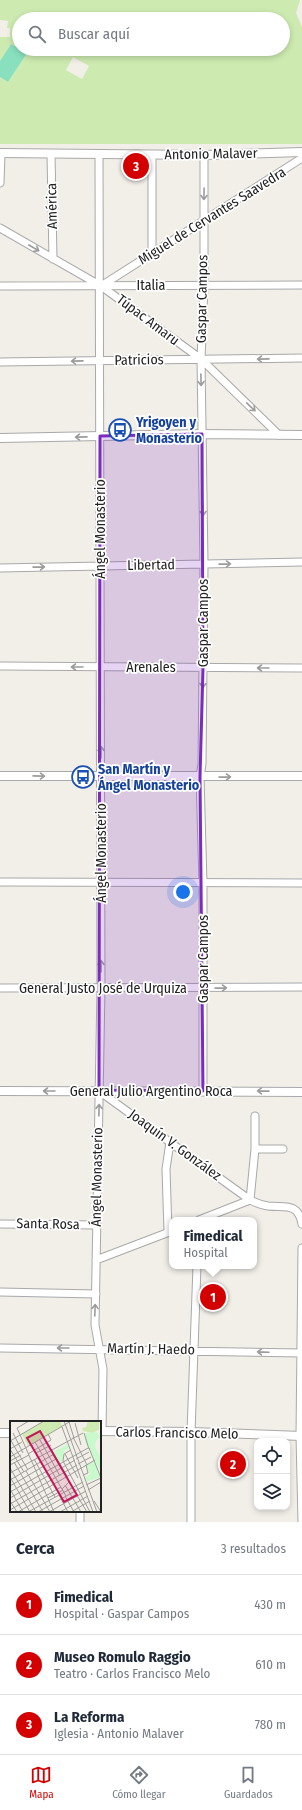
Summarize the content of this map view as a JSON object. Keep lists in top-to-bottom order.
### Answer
{
  "streets": {
    "street": [
      "Antonio Malaver",
      "América",
      "Miguel de Cervantes Saavedra",
      "Italia",
      "Gaspar Campos",
      "Túpac Amaru",
      "Patricios",
      "Ángel Monasterio",
      "Libertad",
      "Arenales",
      "General Justo José de Urquiza",
      "General Julio Argentino Roca",
      "Joaquín V. González",
      "Santa Rosa",
      "Martín J. Haedo",
      "Carlos Francisco Melo"
    ]
  },
  "crossings": [
    ["Antonio Malaver", "América"],
    ["Antonio Malaver", "Gaspar Campos"],
    ["Antonio Malaver", "Ángel Monasterio"],
    ["América", "Túpac Amaru"],
    ["Miguel de Cervantes Saavedra", "Italia"],
    ["Miguel de Cervantes Saavedra", "Gaspar Campos"],
    ["Miguel de Cervantes Saavedra", "Túpac Amaru"],
    ["Miguel de Cervantes Saavedra", "Ángel Monasterio"],
    ["Italia", "Gaspar Campos"],
    ["Italia", "Túpac Amaru"],
    ["Italia", "Ángel Monasterio"],
    ["Gaspar Campos", "Túpac Amaru"],
    ["Gaspar Campos", "Patricios"],
    ["Gaspar Campos", "Libertad"],
    ["Gaspar Campos", "Arenales"],
    ["Gaspar Campos", "General Justo José de Urquiza"],
    ["Gaspar Campos", "General Julio Argentino Roca"],
    ["Túpac Amaru", "Patricios"],
    ["Túpac Amaru", "Ángel Monasterio"],
    ["Patricios", "Ángel Monasterio"],
    ["Ángel Monasterio", "Libertad"],
    ["Ángel Monasterio", "Arenales"],
    ["Ángel Monasterio", "General Justo José de Urquiza"],
    ["Ángel Monasterio", "General Julio Argentino Roca"],
    ["Ángel Monasterio", "Joaquín V. González"],
    ["Ángel Monasterio", "Santa Rosa"],
    ["Ángel Monasterio", "Martín J. Haedo"],
    ["Ángel Monasterio", "Carlos Francisco Melo"],
    ["General Julio Argentino Roca", "Joaquín V. González"]
  ],
  "one_way": [
    "Gaspar Campos",
    "Túpac Amaru",
    "Patricios",
    "Libertad",
    "Arenales",
    "General Julio Argentino Roca"
  ],
  "places": {
    "bus stop": ["Yrigoyen y Monasterio", "San Martín y Ángel Monasterio"]
  },
  "page": {
    "search": "Buscar aquí",
    "pins": ["3", "1", "2"],
    "popup": ["Fimedical", "Hospital"],
    "heading": ["Cerca", "3 resultados"],
    "list": [
      {
        "mark": "1",
        "name": "Fimedical",
        "note": "Hospital · Gaspar Campos",
        "value": "430 m"
      },
      {
        "mark": "2",
        "name": "Museo Romulo Raggio",
        "note": "Teatro · Carlos Francisco Melo",
        "value": "610 m"
      },
      {
        "mark": "3",
        "name": "La Reforma",
        "note": "Iglesia · Antonio Malaver",
        "value": "780 m"
      }
    ],
    "nav": ["Mapa", "Cómo llegar", "Guardados"]
  }
}
